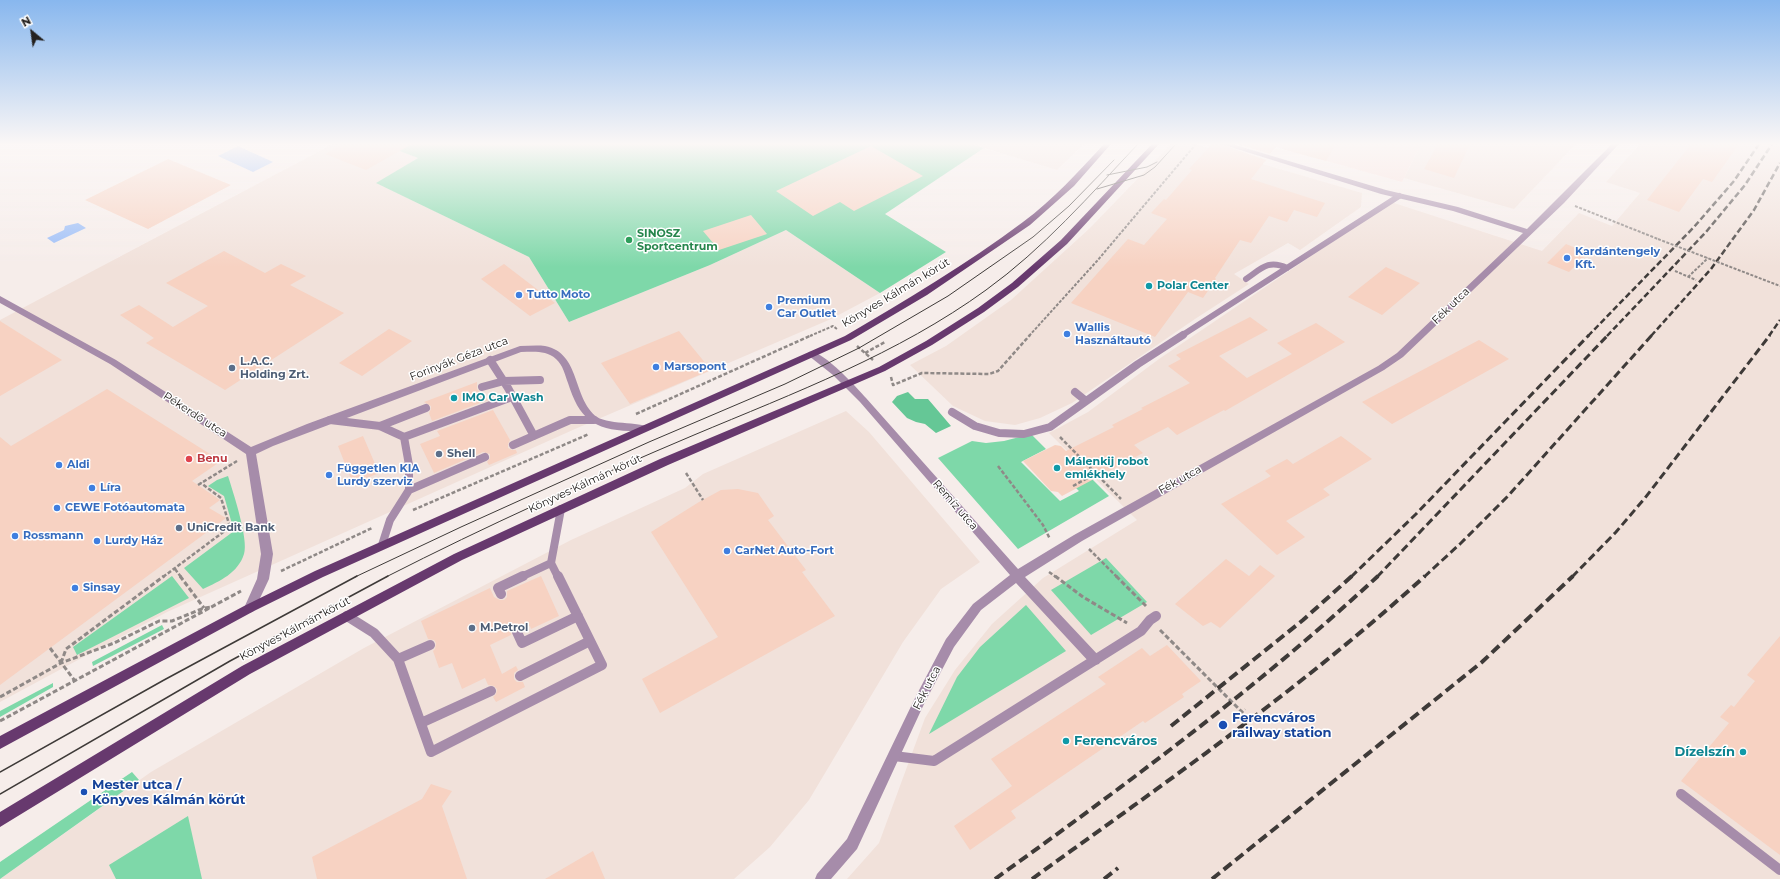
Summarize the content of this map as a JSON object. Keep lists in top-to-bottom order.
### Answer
{
  "streets": {
    "main road": ["Könyves Kálmán körút"],
    "street": [
      "Fék utca",
      "Forinyák Géza utca",
      "Pékerdő utca",
      "Remíz utca"
    ]
  },
  "crossings": [
    ["Könyves Kálmán körút", "Remíz utca"],
    ["Fék utca", "Remíz utca"],
    ["Forinyák Géza utca", "Pékerdő utca"]
  ],
  "places": [
    "SINOSZ Sportcentrum",
    "Kardántengely Kft.",
    "Polar Center",
    "Tutto Moto",
    "Premium Car Outlet",
    "Wallis Használtautó",
    "Marsopont",
    "L.A.C. Holding Zrt.",
    "IMO Car Wash",
    "Shell",
    "Benu",
    "Aldi",
    "Málenkij robot emlékhely",
    "Független KIA Lurdy szerviz",
    "Líra",
    "CEWE Fotóautomata",
    "UniCredit Bank",
    "Rossmann",
    "Lurdy Ház",
    "CarNet Auto-Fort",
    "Sinsay",
    "M.Petrol",
    "Ferencváros railway station",
    "Ferencváros",
    "Dízelszín",
    "Mester utca / Könyves Kálmán körút"
  ],
  "north": "top left"
}
